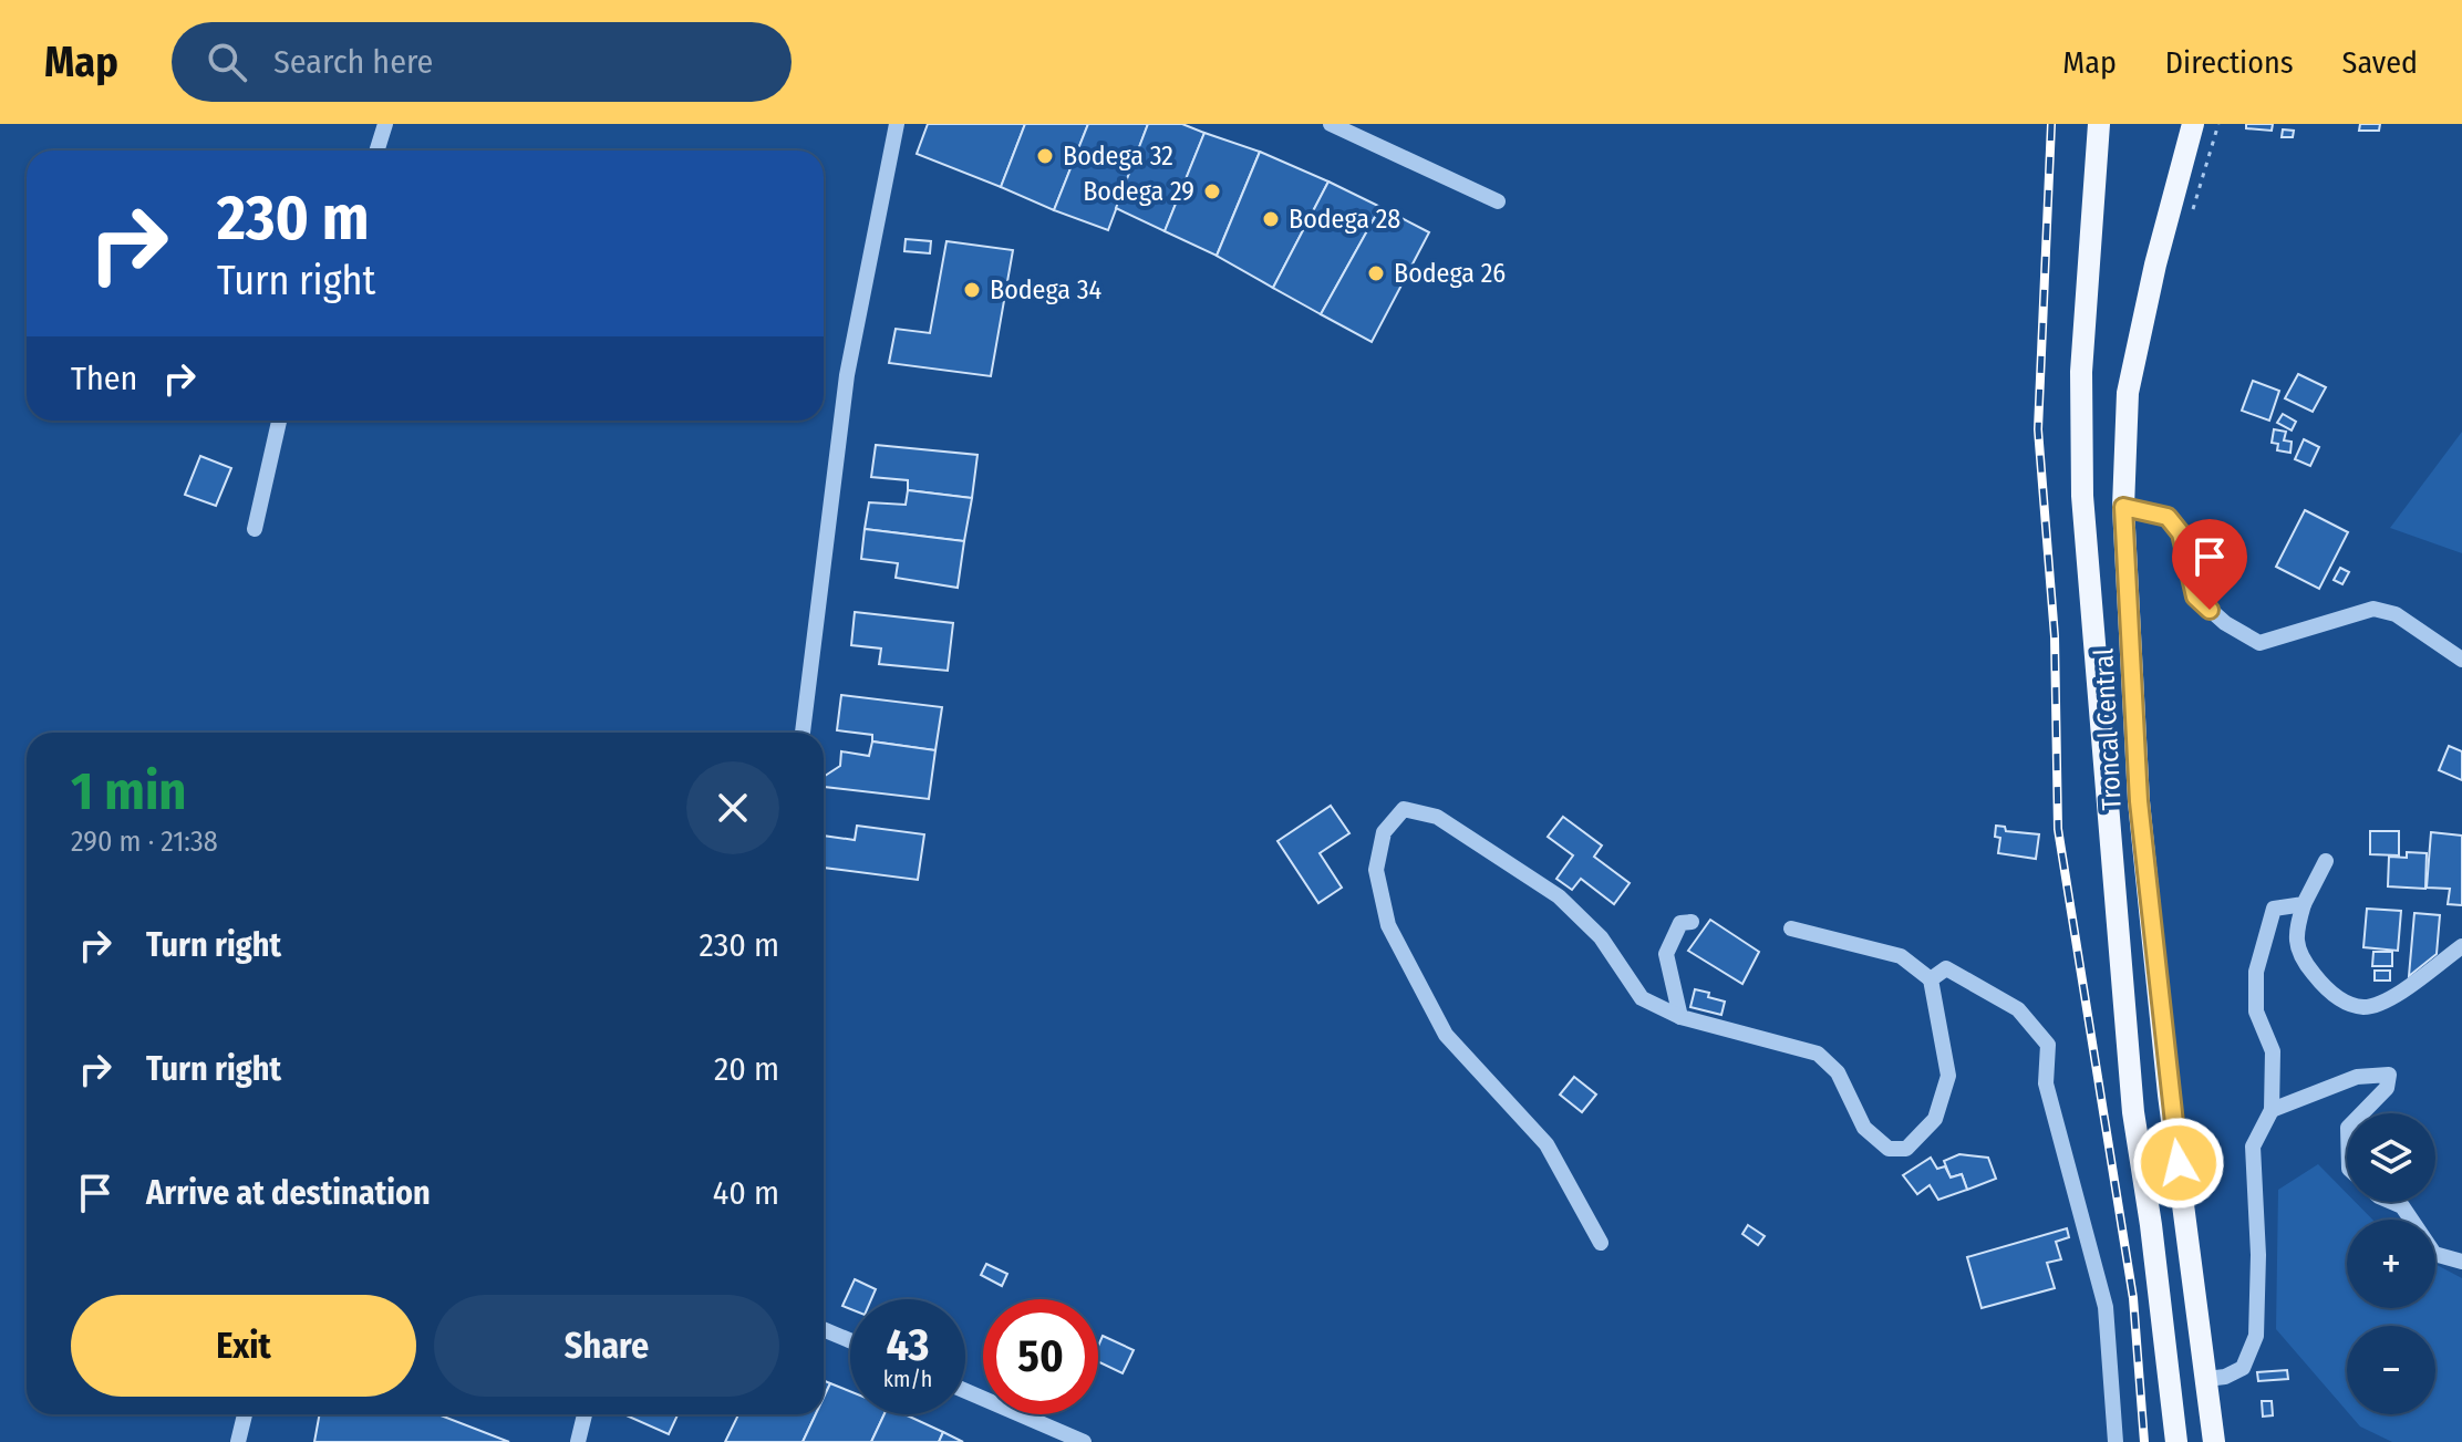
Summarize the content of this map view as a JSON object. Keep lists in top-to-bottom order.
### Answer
{
  "streets": {
    "main road": ["Troncal Central"]
  },
  "places": [
    "Bodega 32",
    "Bodega 29",
    "Bodega 28",
    "Bodega 26",
    "Bodega 34"
  ],
  "page": {
    "header": "Map",
    "search": "Search here",
    "nav": ["Map", "Directions", "Saved"],
    "turn": ["230 m", "Turn right"],
    "then": "Then",
    "heading": ["1 min", "290 m · 21:38"],
    "list": [
      {
        "name": "Turn right",
        "value": "230 m"
      },
      {
        "name": "Turn right",
        "value": "20 m"
      },
      {
        "name": "Arrive at destination",
        "value": "40 m"
      }
    ],
    "map_buttons": ["+", "−"],
    "buttons": ["Exit", "Share"],
    "speed": "43 km/h",
    "limit": "50"
  }
}
